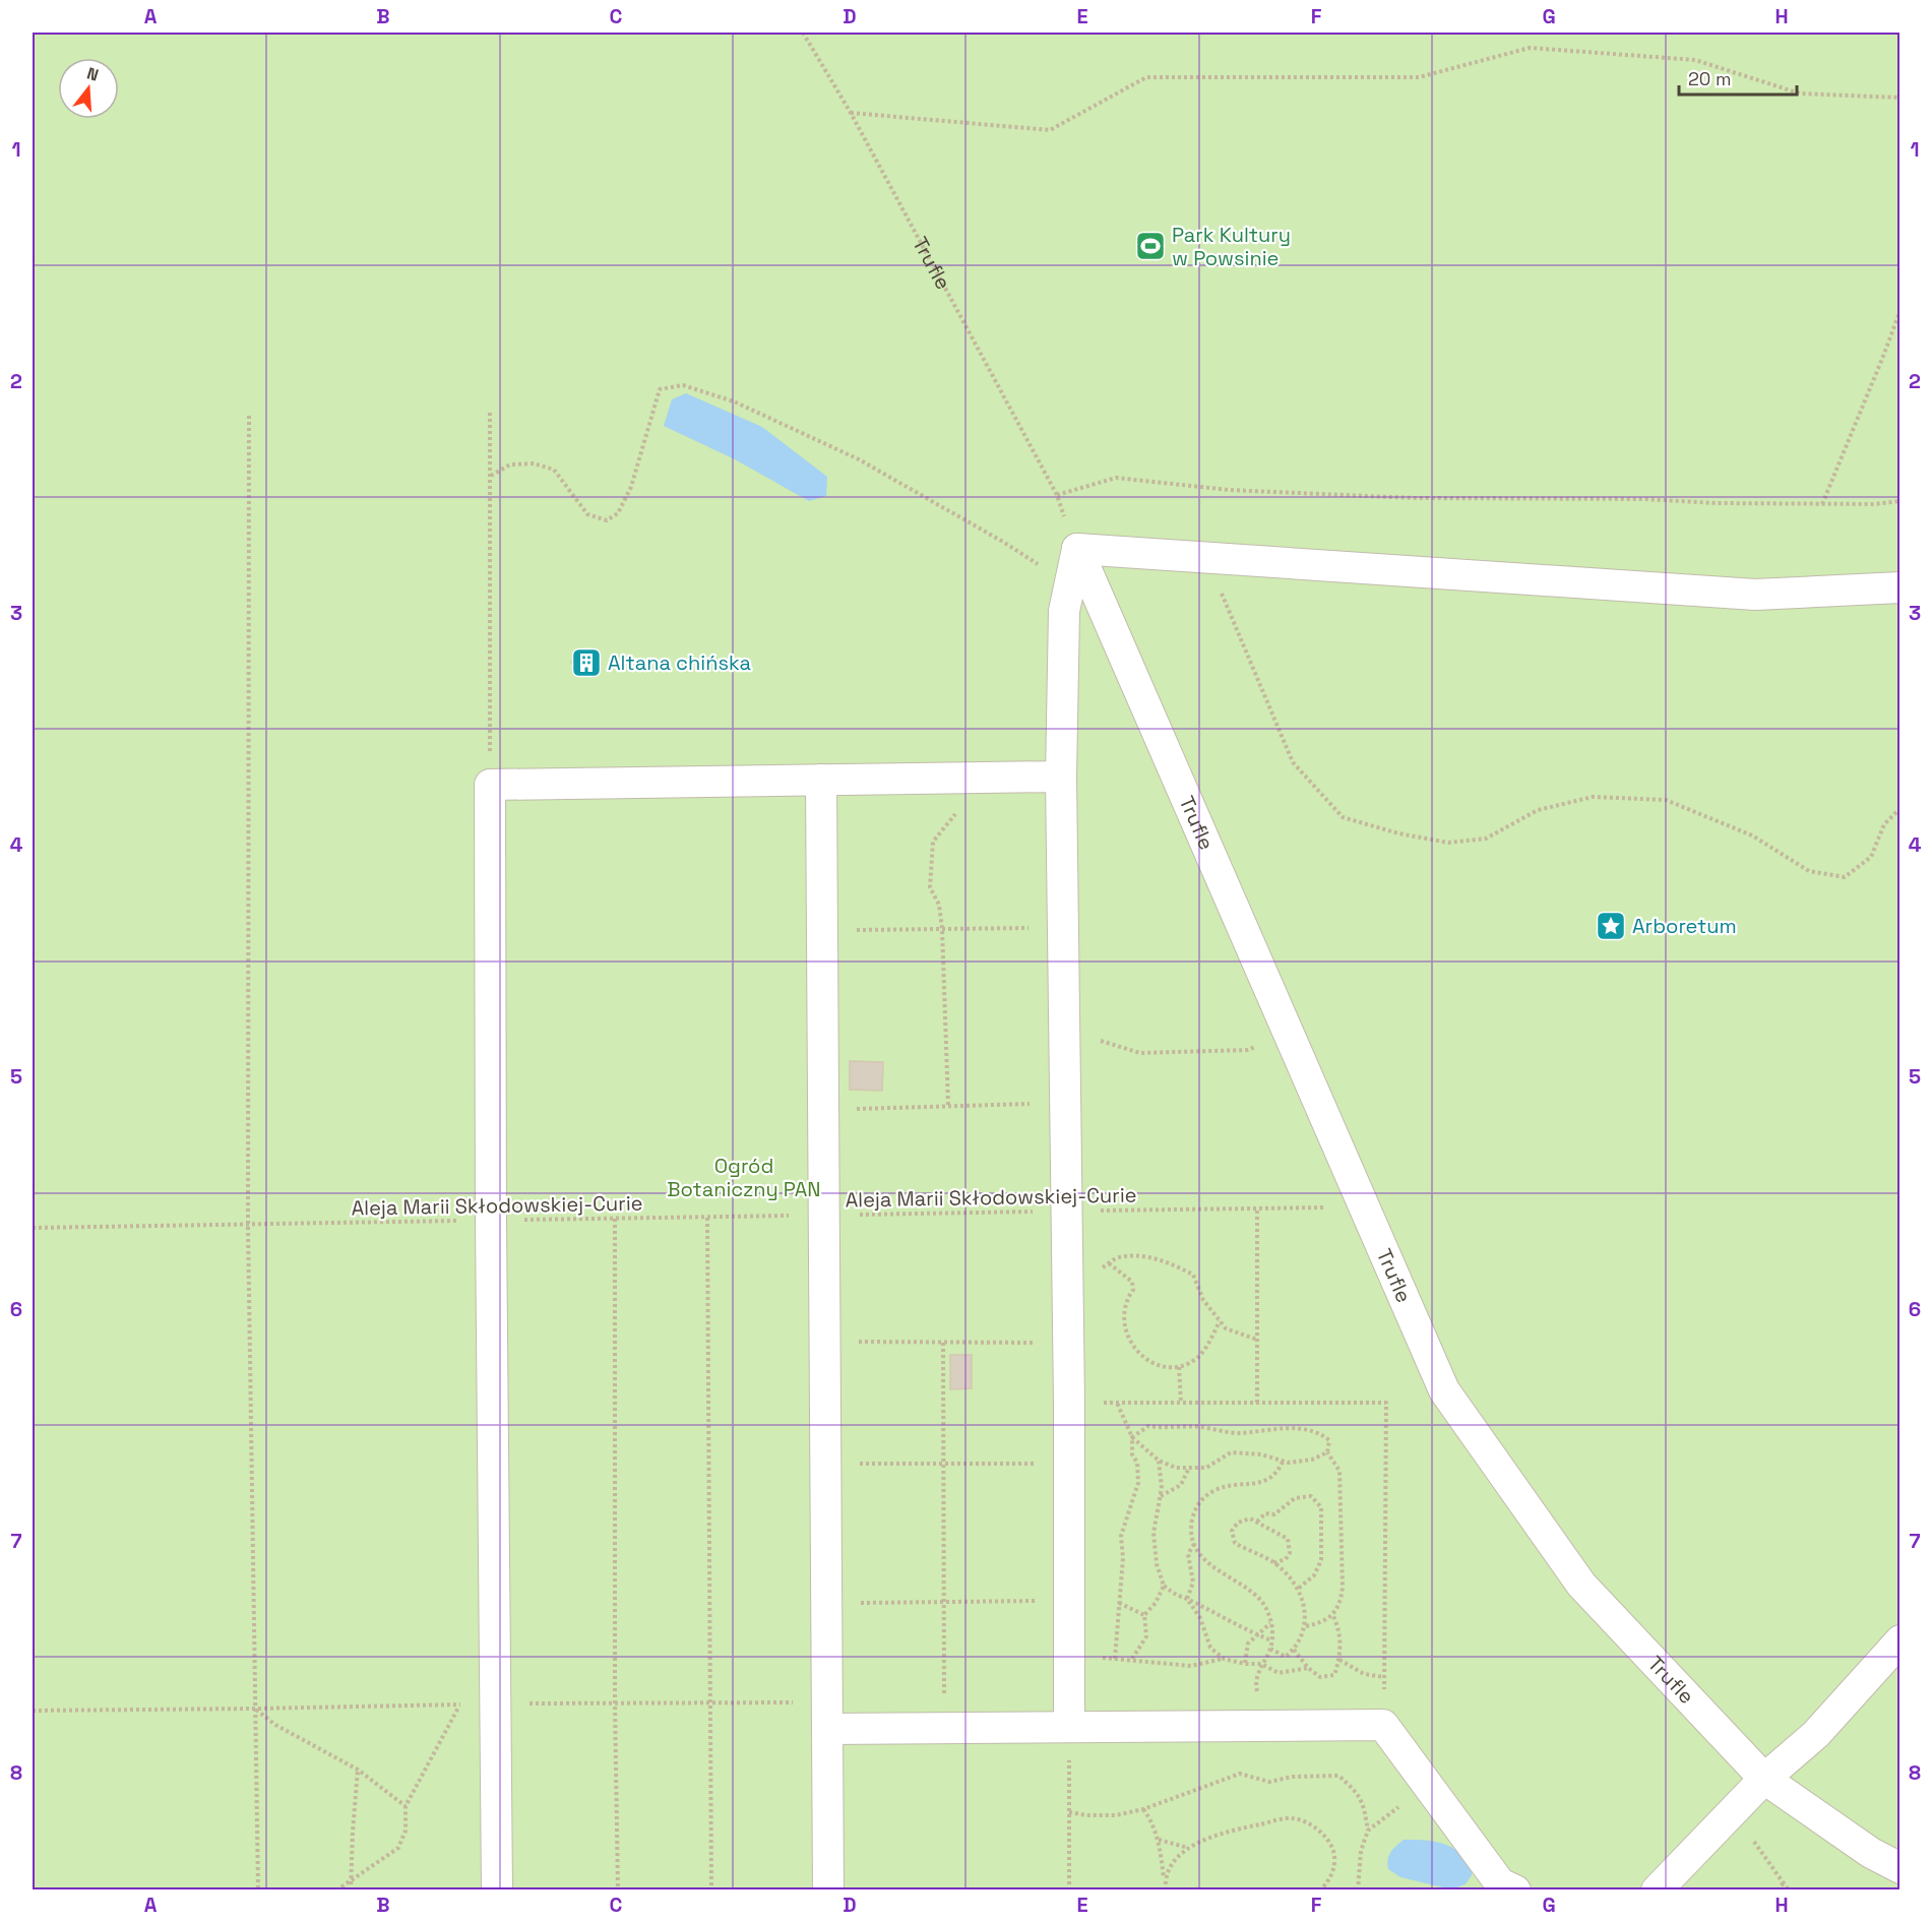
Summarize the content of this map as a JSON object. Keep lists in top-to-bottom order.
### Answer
{
  "streets": {
    "street": ["Trufle"],
    "path": ["Aleja Marii Skłodowskiej-Curie"]
  },
  "crossings": [
    ["Trufle", "Aleja Marii Skłodowskiej-Curie"]
  ],
  "parks": ["Ogród Botaniczny PAN"],
  "places": {
    "sports": ["Park Kultury w Powsinie"],
    "building": ["Altana chińska"],
    "place": ["Arboretum"]
  },
  "scale_bar": "20 m",
  "north": "top",
  "grid": {
    "columns": [
      "A",
      "B",
      "C",
      "D",
      "E",
      "F",
      "G",
      "H"
    ],
    "rows": [
      "1",
      "2",
      "3",
      "4",
      "5",
      "6",
      "7",
      "8"
    ]
  }
}
